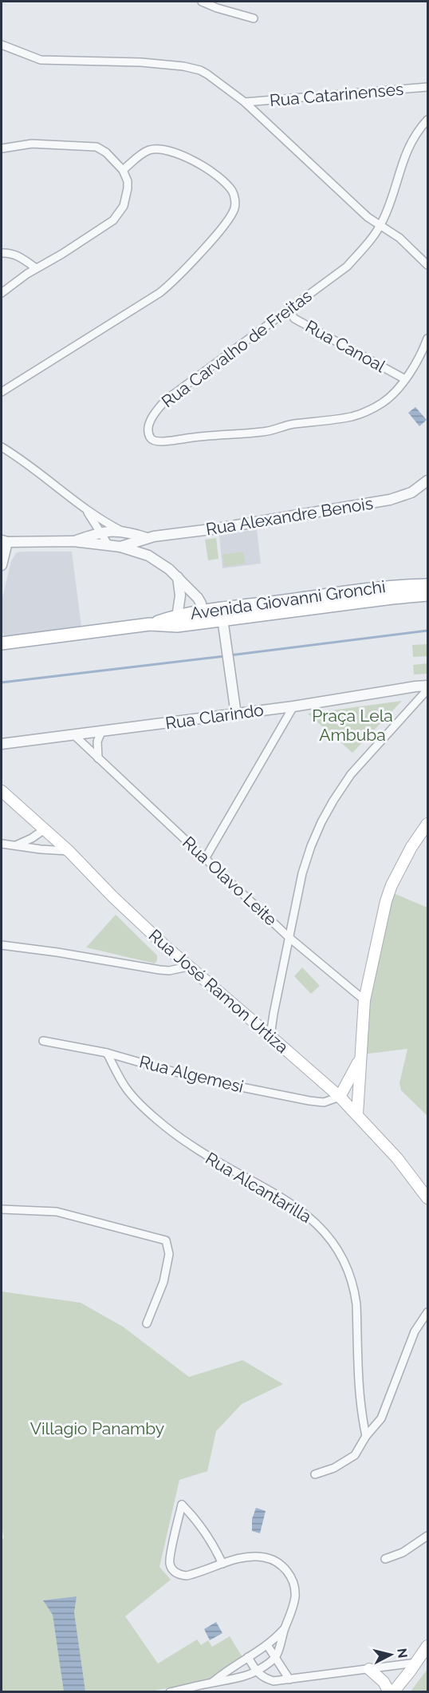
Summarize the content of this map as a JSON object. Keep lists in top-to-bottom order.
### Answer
{
  "streets": {
    "main road": ["Avenida Giovanni Gronchi", "Rua José Ramon Urtiza"],
    "street": [
      "Rua Catarinenses",
      "Rua Canoal",
      "Rua Carvalho de Freitas",
      "Rua Alexandre Benois",
      "Rua Clarindo",
      "Rua Olavo Leite",
      "Rua Algemesi",
      "Rua Alcantarilla"
    ]
  },
  "crossings": [
    ["Rua Canoal", "Rua Carvalho de Freitas"],
    ["Rua Clarindo", "Rua Olavo Leite"],
    ["Rua José Ramon Urtiza", "Rua Algemesi"],
    ["Rua Algemesi", "Rua Alcantarilla"]
  ],
  "parks": ["Praça Lela Ambuba", "Villagio Panamby"],
  "north": "right"
}
